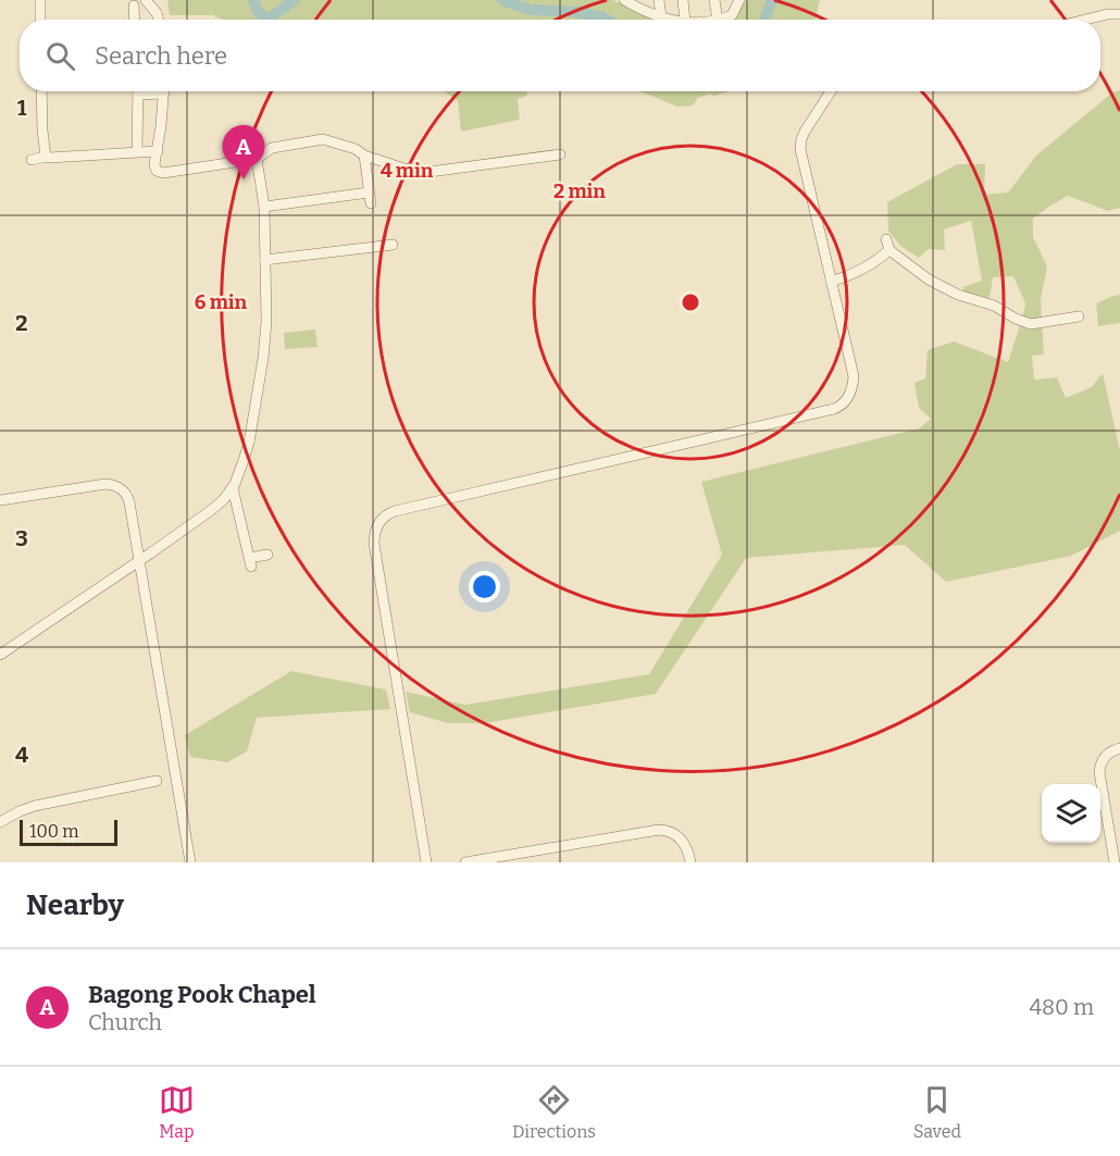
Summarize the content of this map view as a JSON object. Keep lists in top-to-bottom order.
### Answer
{
  "scale_bar": "100 m",
  "page": {
    "search": "Search here",
    "pins": "A",
    "scale": "100 m",
    "heading": "Nearby",
    "list": [
      {
        "mark": "A",
        "name": "Bagong Pook Chapel",
        "note": "Church",
        "value": "480 m"
      }
    ],
    "nav": ["Map", "Directions", "Saved"]
  },
  "grid": {
    "rows": [
      "1",
      "2",
      "3",
      "4"
    ]
  },
  "rings": ["4 min", "2 min", "6 min"]
}
